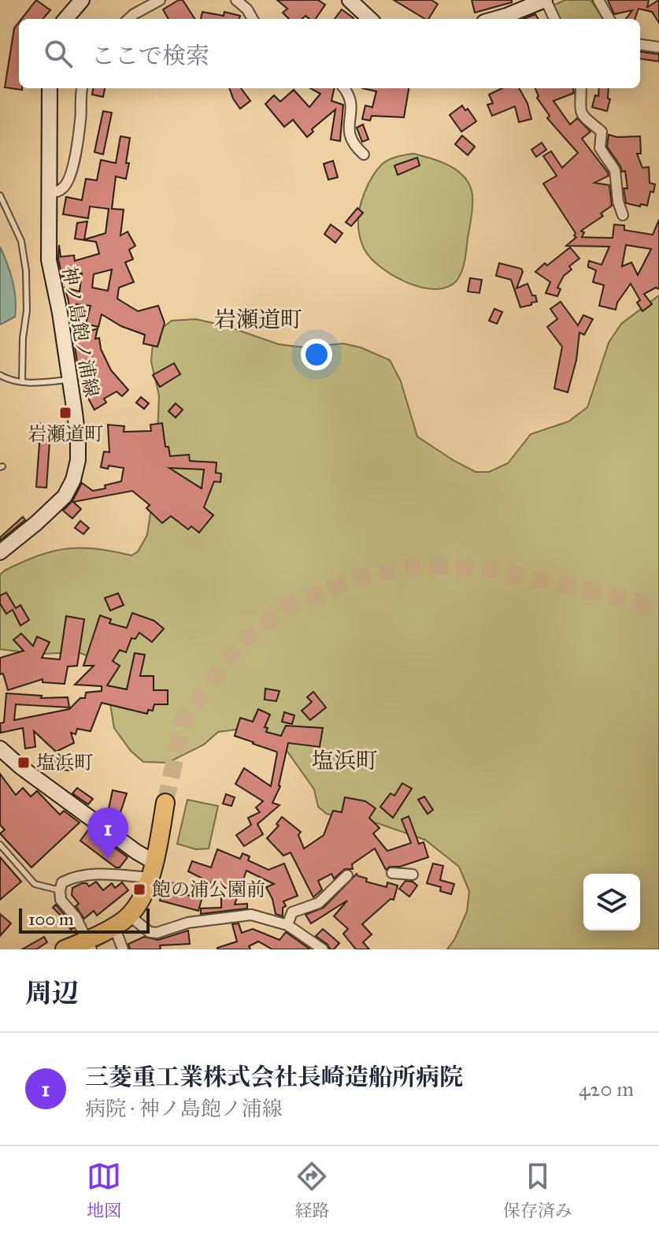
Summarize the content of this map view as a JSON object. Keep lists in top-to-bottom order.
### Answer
{
  "streets": {
    "main road": ["神ノ島飽ノ浦線"]
  },
  "districts": ["岩瀬道町", "塩浜町"],
  "places": {
    "transit": ["岩瀬道町", "塩浜町", "飽の浦公園前"]
  },
  "scale_bar": "100 m",
  "page": {
    "search": "ここで検索",
    "pins": "1",
    "scale": "100 m",
    "heading": "周辺",
    "list": [
      {
        "mark": "1",
        "name": "三菱重工業株式会社長崎造船所病院",
        "note": "病院 · 神ノ島飽ノ浦線",
        "value": "420 m"
      }
    ],
    "nav": ["地図", "経路", "保存済み"]
  }
}
